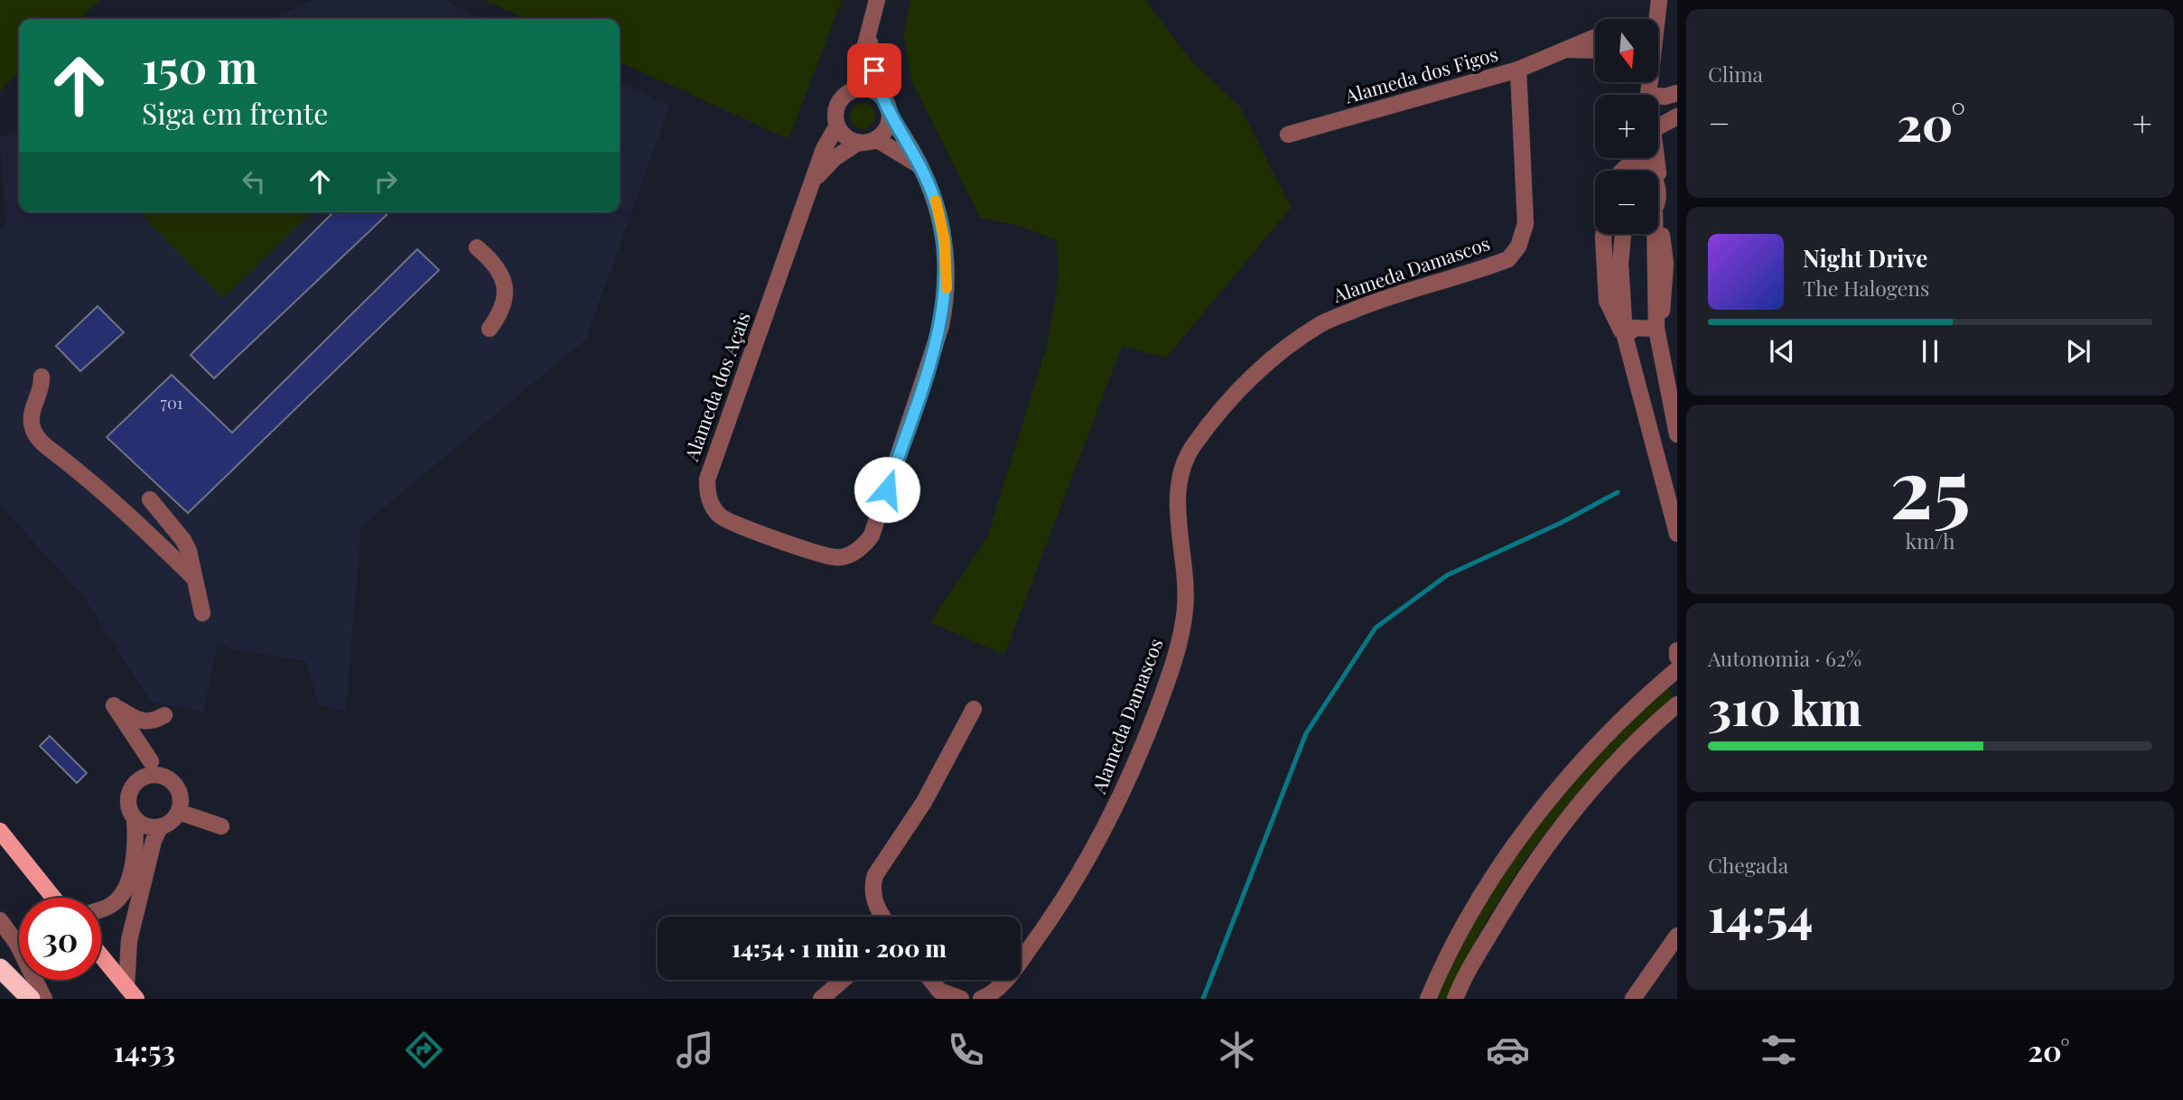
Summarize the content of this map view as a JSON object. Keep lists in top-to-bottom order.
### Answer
{
  "streets": {
    "street": ["Alameda dos Figos", "Alameda Damascos", "Alameda dos Açais"]
  },
  "crossings": [
    ["Alameda dos Figos", "Alameda Damascos"]
  ],
  "house_numbers": ["701"],
  "north": "bottom",
  "page": {
    "tile": [
      "Clima",
      ["25", "km/h"],
      ["Autonomia · 62%", "310 km"],
      ["Chegada", "14:54"]
    ],
    "map_buttons": ["+", "−"],
    "turn": ["150 m", "Siga em frente"],
    "heat": ["−", "20°", "+"],
    "song": ["Night Drive", "The Halogens"],
    "limit": "30",
    "trip": "14:54 · 1 min · 200 m",
    "tabs": ["14:53", "20°"]
  }
}
